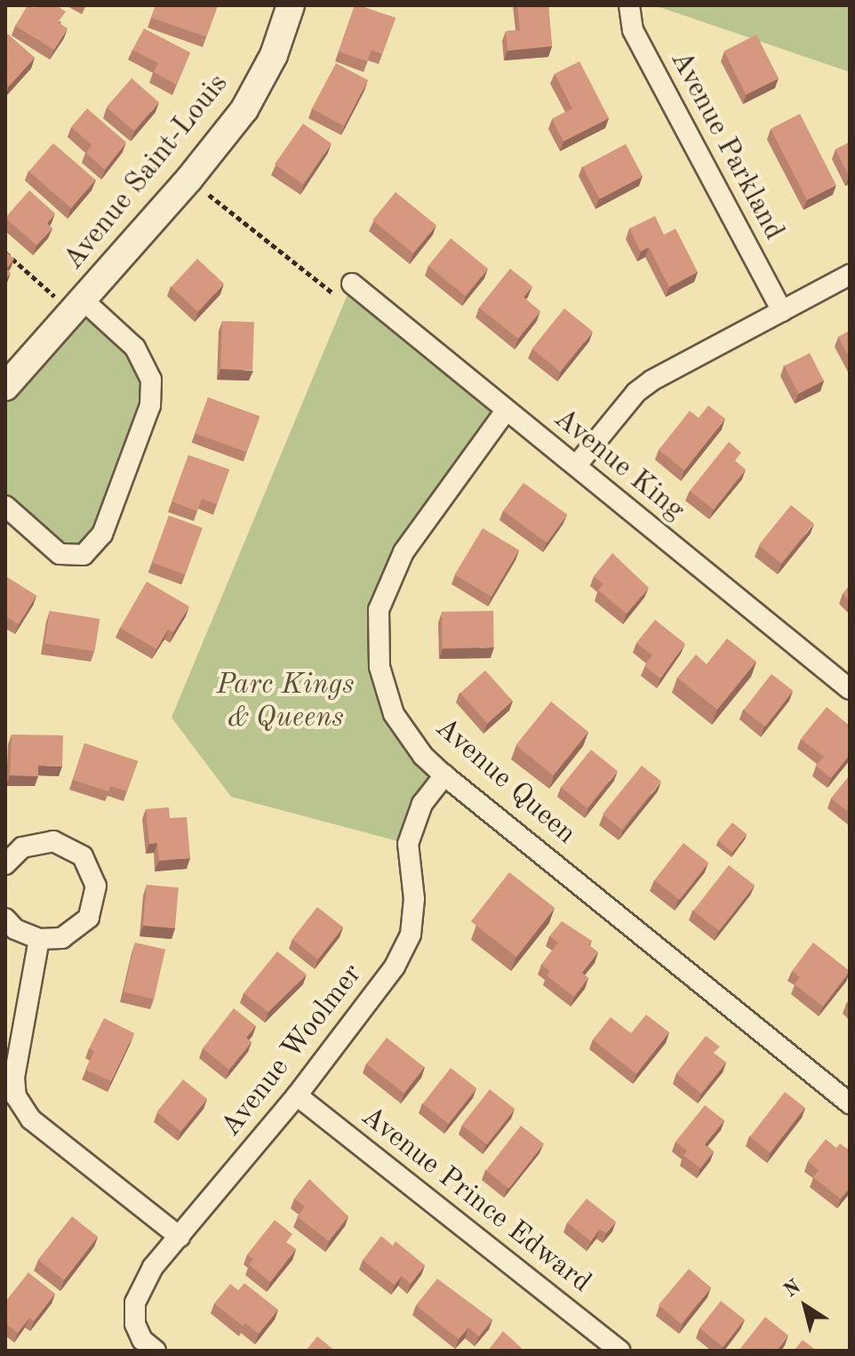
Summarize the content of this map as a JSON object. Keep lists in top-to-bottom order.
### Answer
{
  "streets": {
    "street": [
      "Avenue Parkland",
      "Avenue Saint-Louis",
      "Avenue King",
      "Avenue Queen",
      "Avenue Woolmer",
      "Avenue Prince Edward"
    ]
  },
  "crossings": [
    ["Avenue King", "Avenue Queen"],
    ["Avenue Queen", "Avenue Woolmer"],
    ["Avenue Woolmer", "Avenue Prince Edward"]
  ],
  "parks": ["Parc Kings & Queens"],
  "north": "top left"
}
